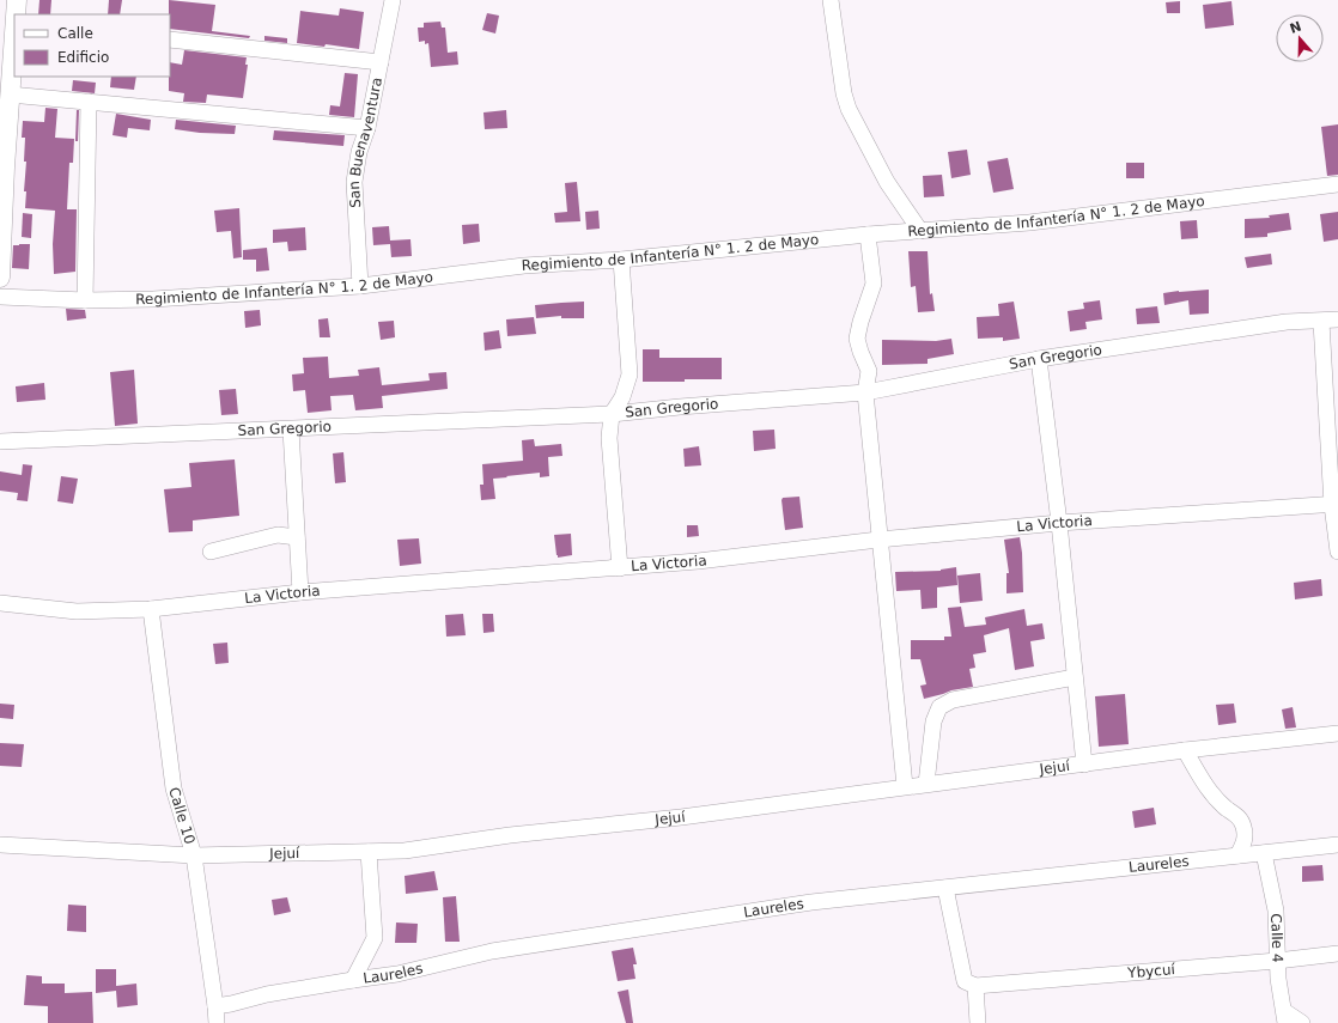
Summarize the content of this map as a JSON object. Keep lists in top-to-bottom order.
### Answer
{
  "streets": {
    "street": [
      "San Buenaventura",
      "Regimiento de Infantería N° 1. 2 de Mayo",
      "San Gregorio",
      "La Victoria",
      "Jejuí",
      "Calle 10",
      "Laureles",
      "Calle 4",
      "Ybycuí"
    ]
  },
  "crossings": [
    ["San Buenaventura", "Regimiento de Infantería N° 1. 2 de Mayo"],
    ["La Victoria", "Calle 10"],
    ["Jejuí", "Calle 10"],
    ["Calle 10", "Laureles"],
    ["Laureles", "Calle 4"],
    ["Calle 4", "Ybycuí"]
  ],
  "legend": ["Calle", "Edificio"],
  "north": "top"
}
